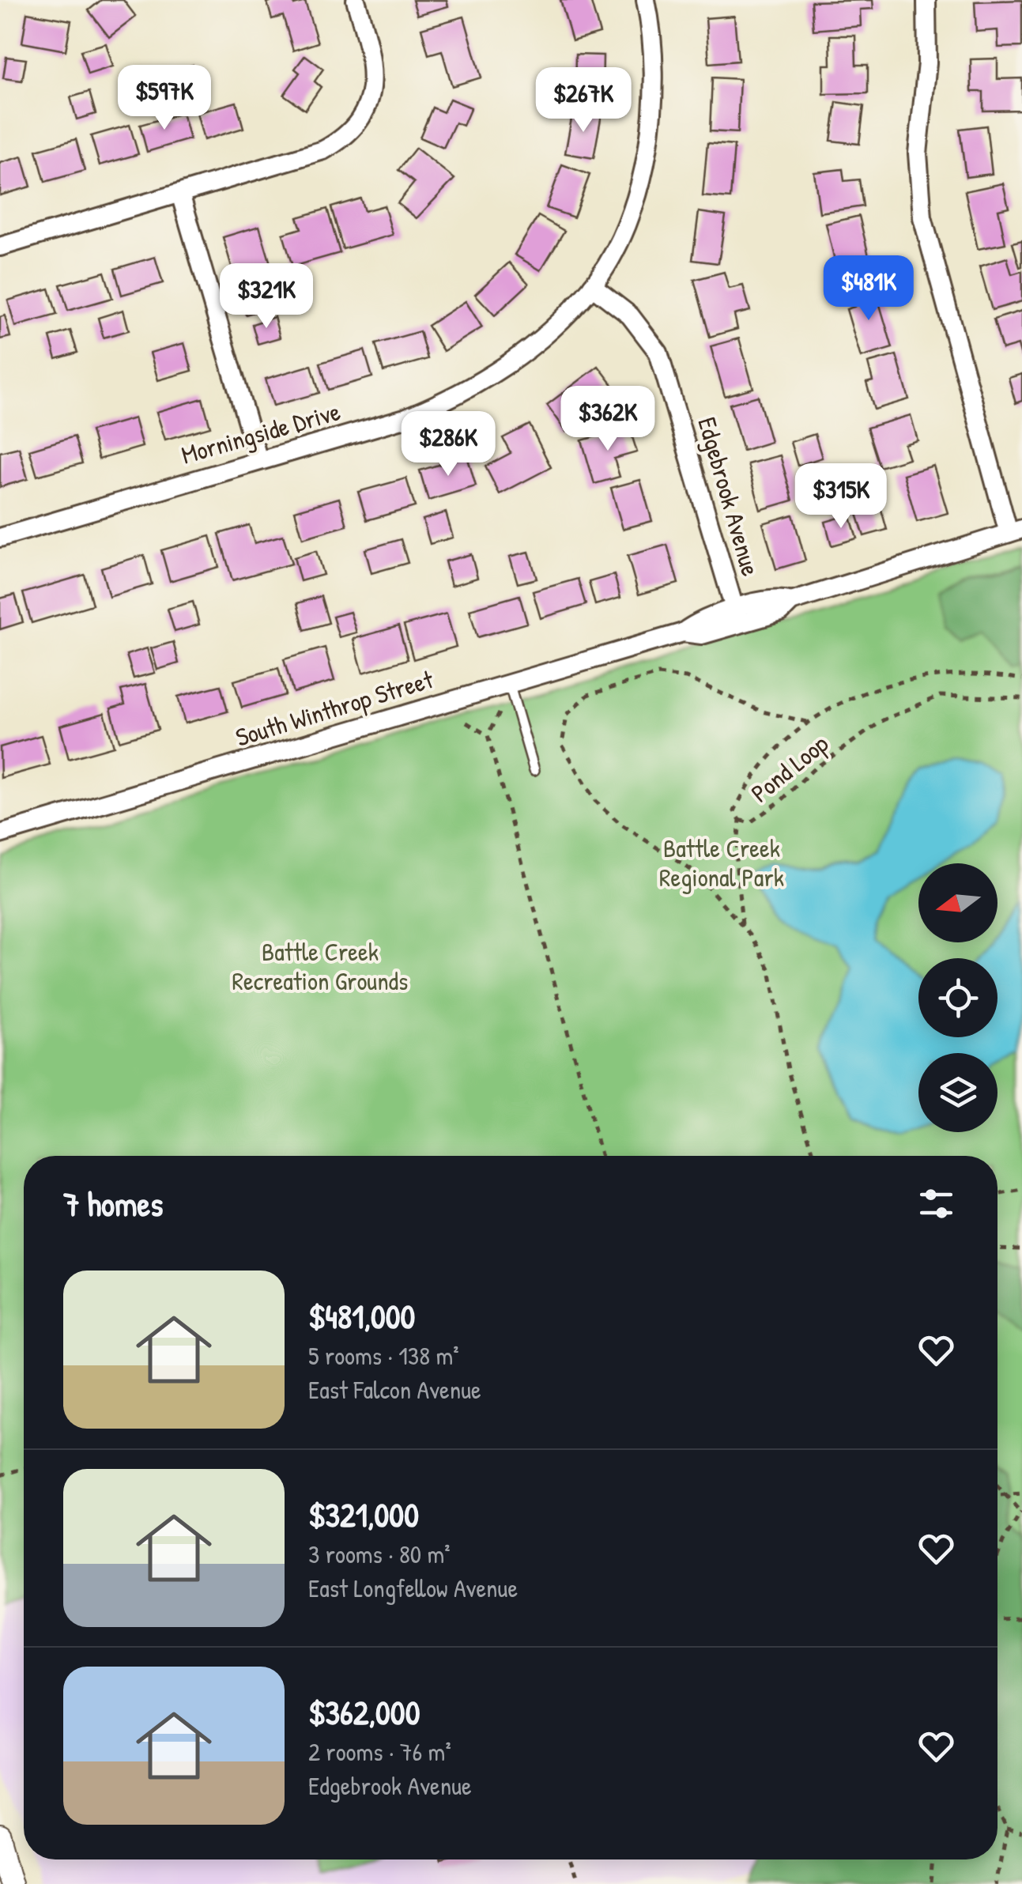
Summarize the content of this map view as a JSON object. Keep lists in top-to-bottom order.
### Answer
{
  "streets": {
    "street": ["Morningside Drive", "Edgebrook Avenue", "South Winthrop Street"],
    "path": ["Pond Loop"]
  },
  "crossings": [
    ["Morningside Drive", "Edgebrook Avenue"],
    ["Edgebrook Avenue", "South Winthrop Street"]
  ],
  "parks": ["Battle Creek Regional Park", "Battle Creek Recreation Grounds"],
  "north": "left",
  "page": {
    "price": [
      "$597K",
      "$267K",
      "$481K",
      "$321K",
      "$362K",
      "$286K",
      "$315K"
    ],
    "heading": "7 homes",
    "list": [
      {
        "name": "$481,000",
        "note": "5 rooms · 138 m² · East Falcon Avenue"
      },
      {
        "name": "$321,000",
        "note": "3 rooms · 80 m² · East Longfellow Avenue"
      },
      {
        "name": "$362,000",
        "note": "2 rooms · 76 m² · Edgebrook Avenue"
      }
    ]
  }
}
